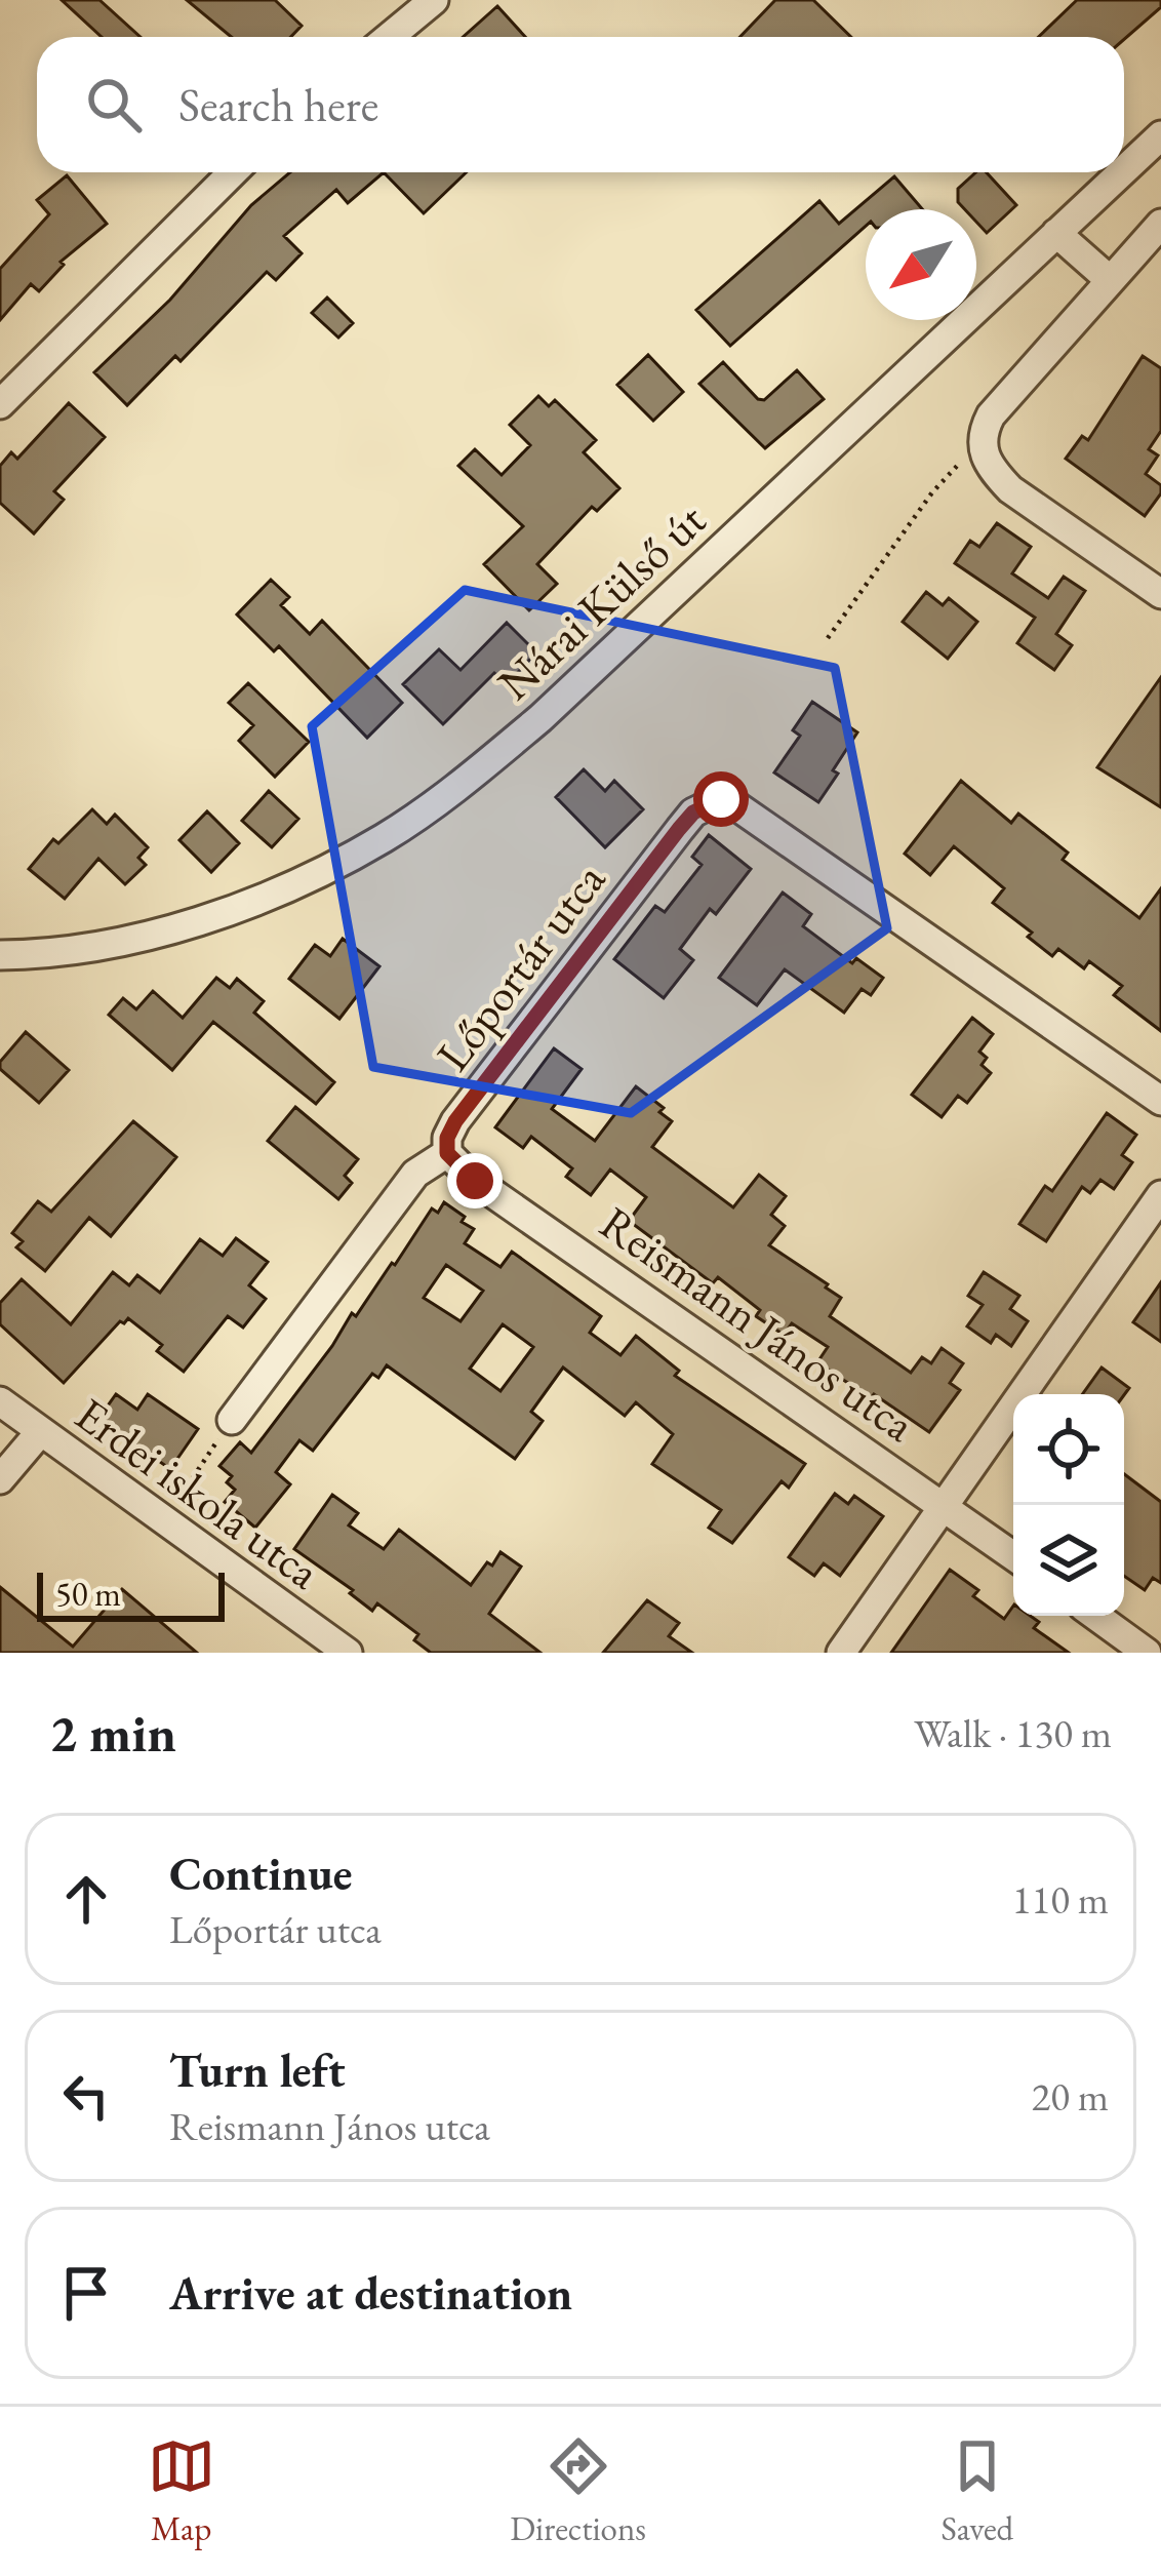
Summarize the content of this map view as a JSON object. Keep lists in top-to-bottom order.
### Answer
{
  "streets": {
    "street": [
      "Nárai Külső út",
      "Lőportár utca",
      "Reismann János utca",
      "Erdei iskola utca"
    ]
  },
  "crossings": [
    ["Lőportár utca", "Reismann János utca"]
  ],
  "scale_bar": "50 m",
  "north": "bottom left",
  "page": {
    "search": "Search here",
    "scale": "50 m",
    "heading": ["2 min", "Walk · 130 m"],
    "list": [
      ["Continue", "Lőportár utca", "110 m"],
      ["Turn left", "Reismann János utca", "20 m"],
      "Arrive at destination"
    ],
    "nav": ["Map", "Directions", "Saved"]
  }
}
